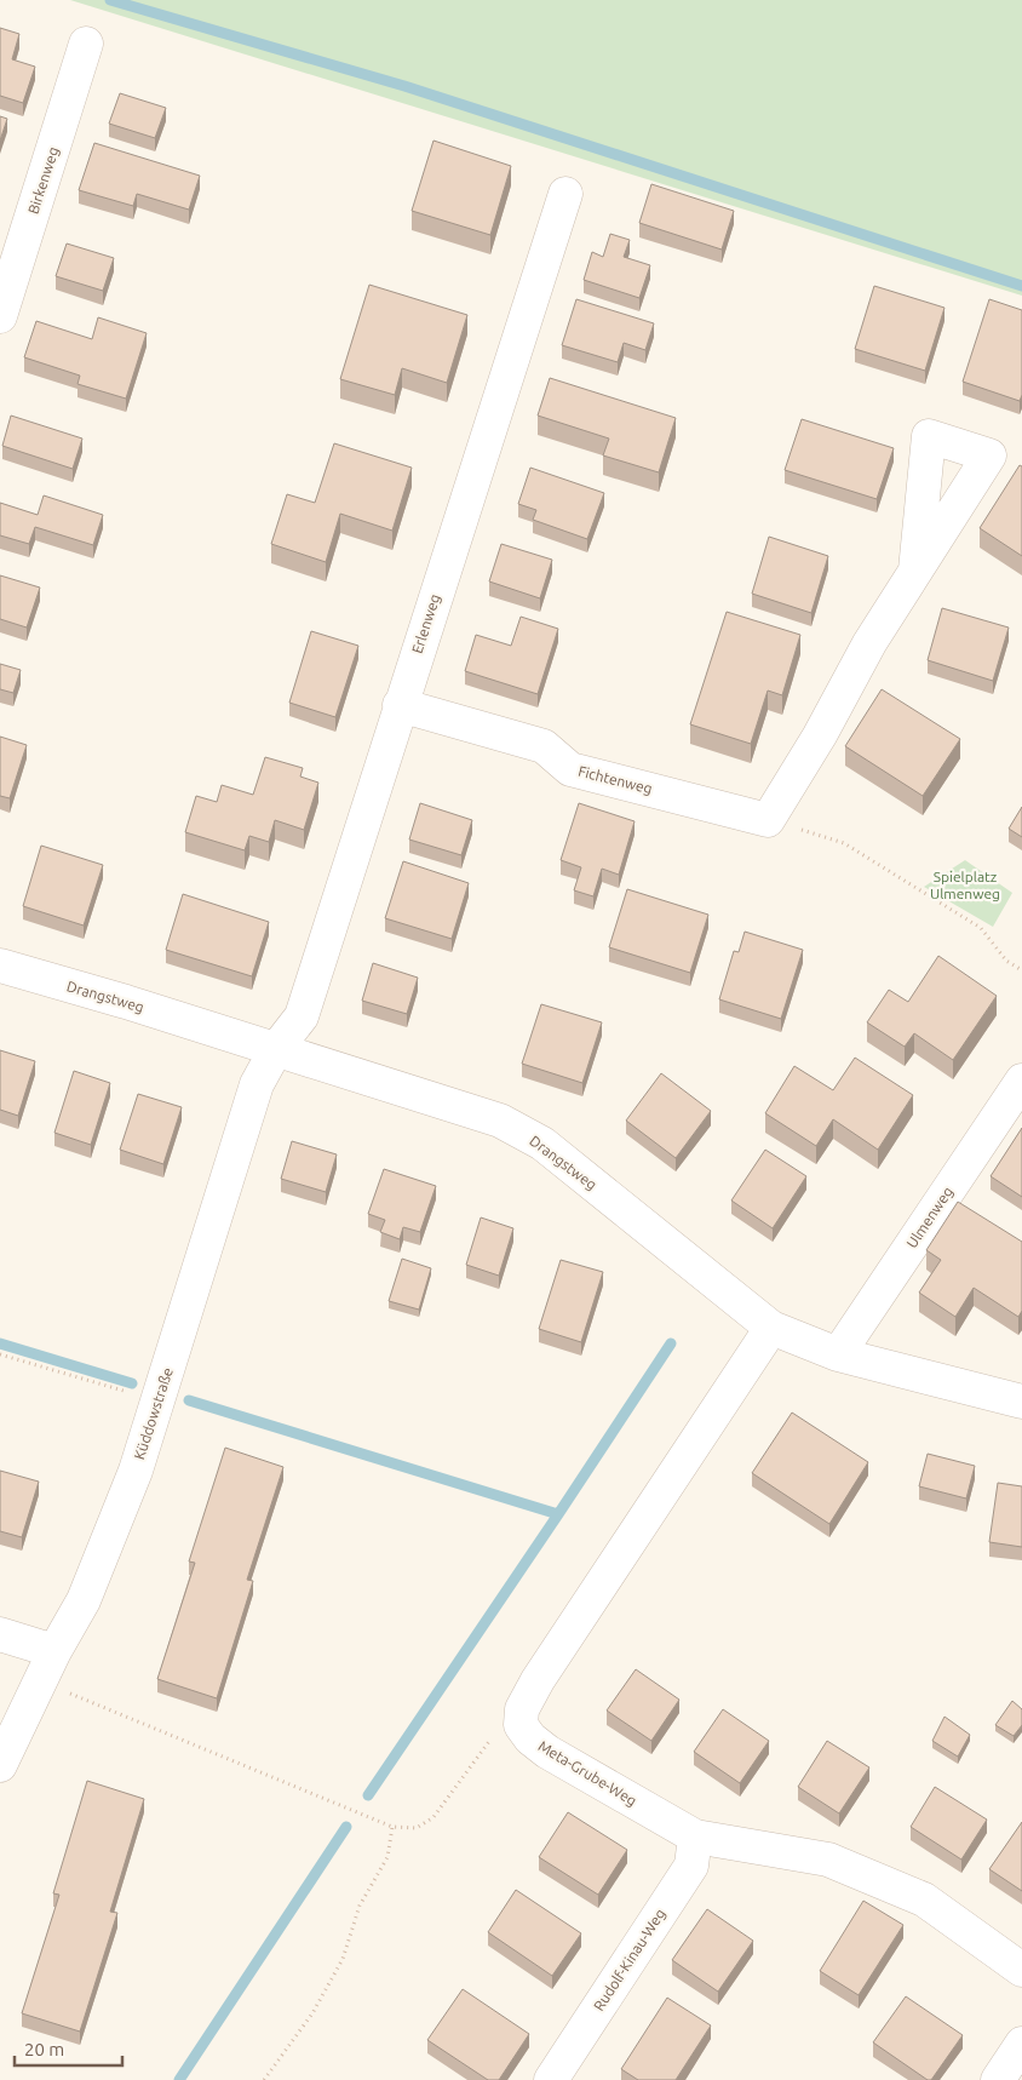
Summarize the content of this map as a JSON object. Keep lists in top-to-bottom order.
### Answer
{
  "streets": {
    "street": [
      "Birkenweg",
      "Erlenweg",
      "Fichtenweg",
      "Drangstweg",
      "Ulmenweg",
      "Küddowstraße",
      "Meta-Grube-Weg",
      "Rudolf-Kinau-Weg"
    ]
  },
  "crossings": [
    ["Erlenweg", "Fichtenweg"],
    ["Erlenweg", "Drangstweg"],
    ["Erlenweg", "Küddowstraße"],
    ["Drangstweg", "Ulmenweg"],
    ["Drangstweg", "Küddowstraße"],
    ["Meta-Grube-Weg", "Rudolf-Kinau-Weg"]
  ],
  "parks": ["Spielplatz Ulmenweg"],
  "scale_bar": "20 m"
}
